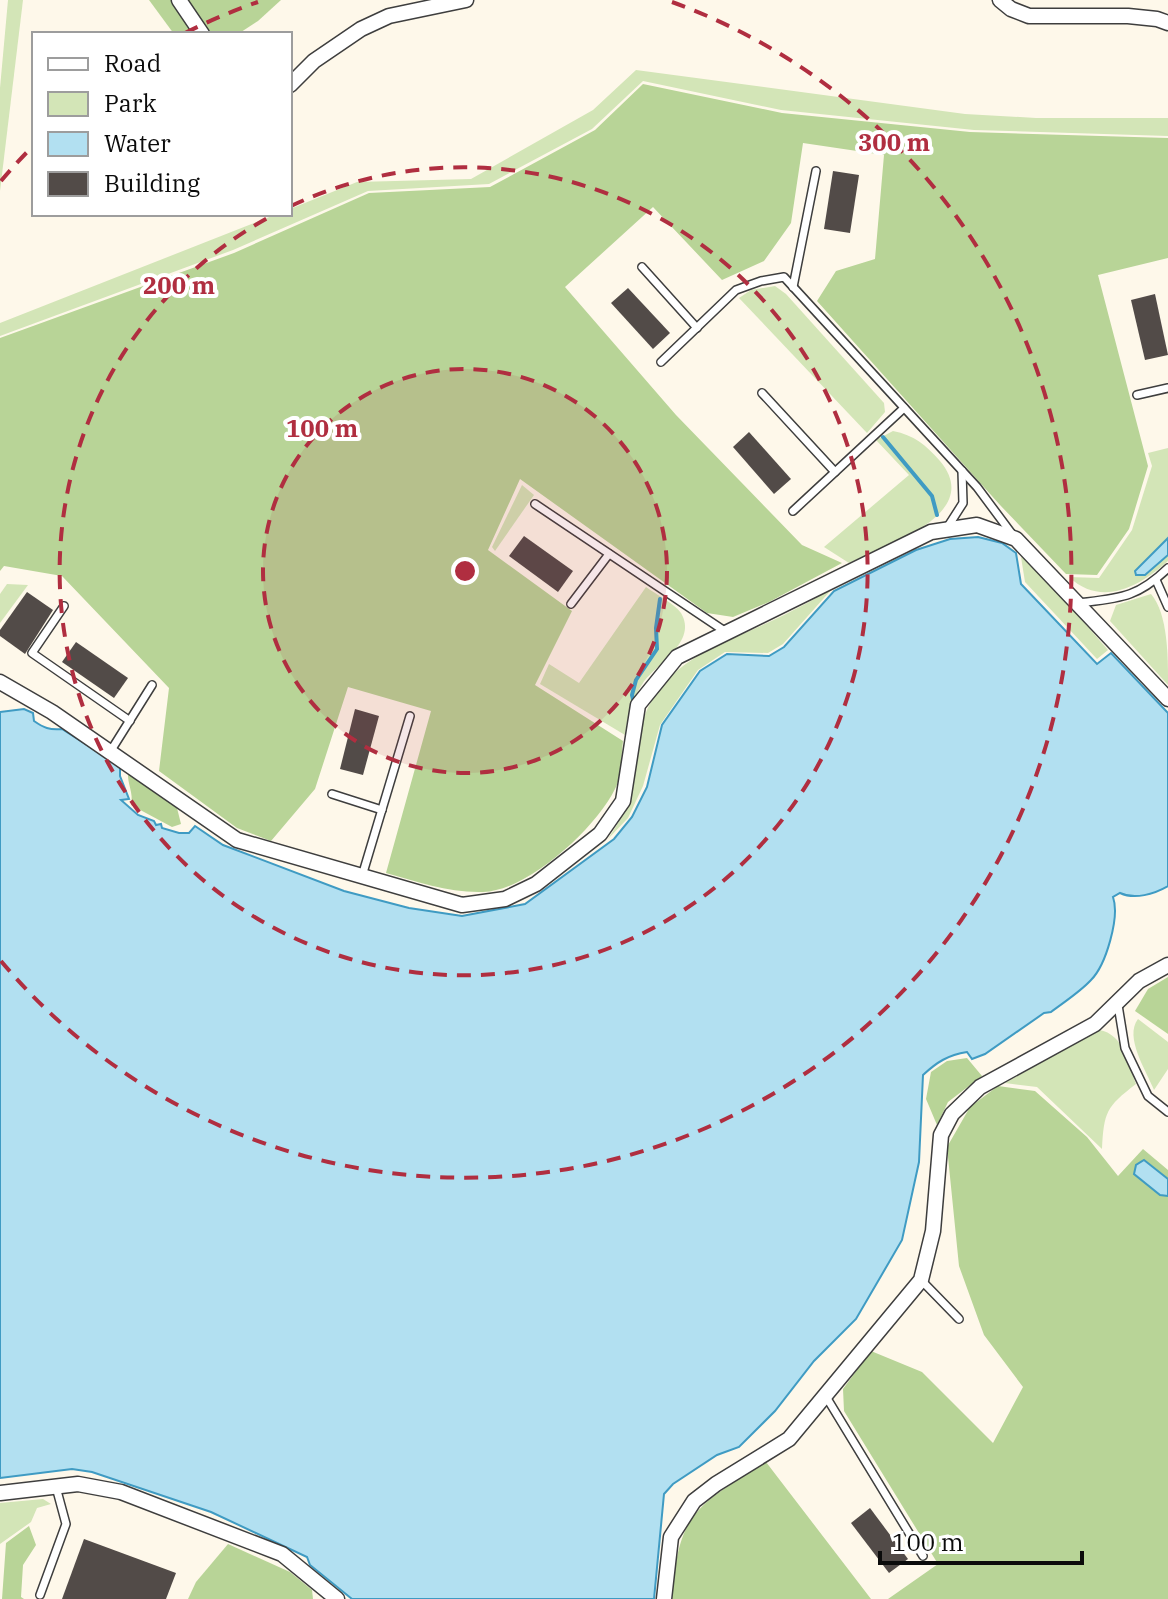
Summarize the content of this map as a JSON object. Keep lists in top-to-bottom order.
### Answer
{
  "legend": [
    "Road",
    "Park",
    "Water",
    "Building"
  ],
  "scale_bar": "100 m",
  "rings": ["300 m", "200 m", "100 m"]
}
